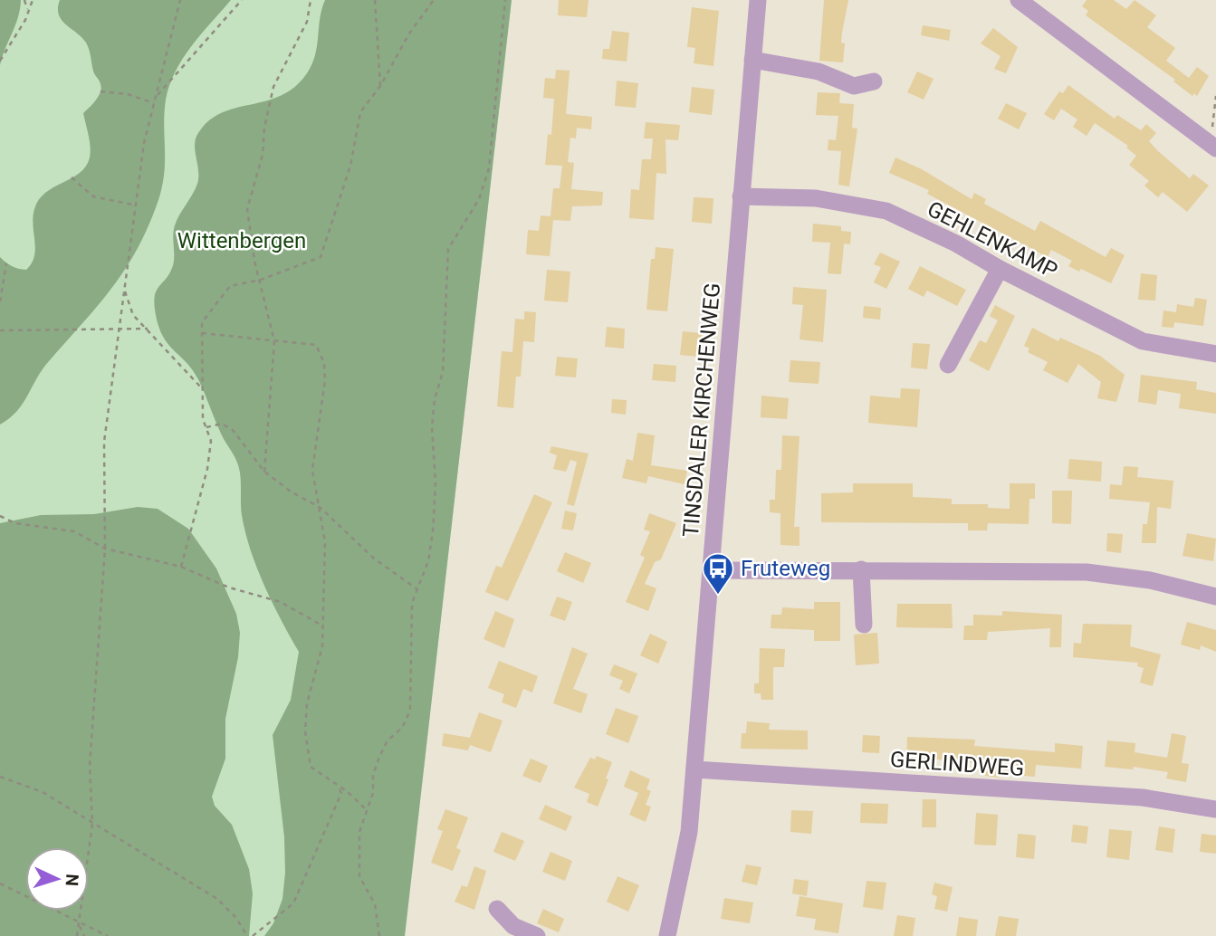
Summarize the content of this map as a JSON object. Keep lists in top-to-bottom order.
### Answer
{
  "streets": {
    "street": ["GEHLENKAMP", "TINSDALER KIRCHENWEG", "GERLINDWEG"]
  },
  "crossings": [
    ["GEHLENKAMP", "TINSDALER KIRCHENWEG"],
    ["TINSDALER KIRCHENWEG", "GERLINDWEG"]
  ],
  "parks": ["Wittenbergen"],
  "places": {
    "bus stop": ["Fruteweg"]
  },
  "north": "right"
}
